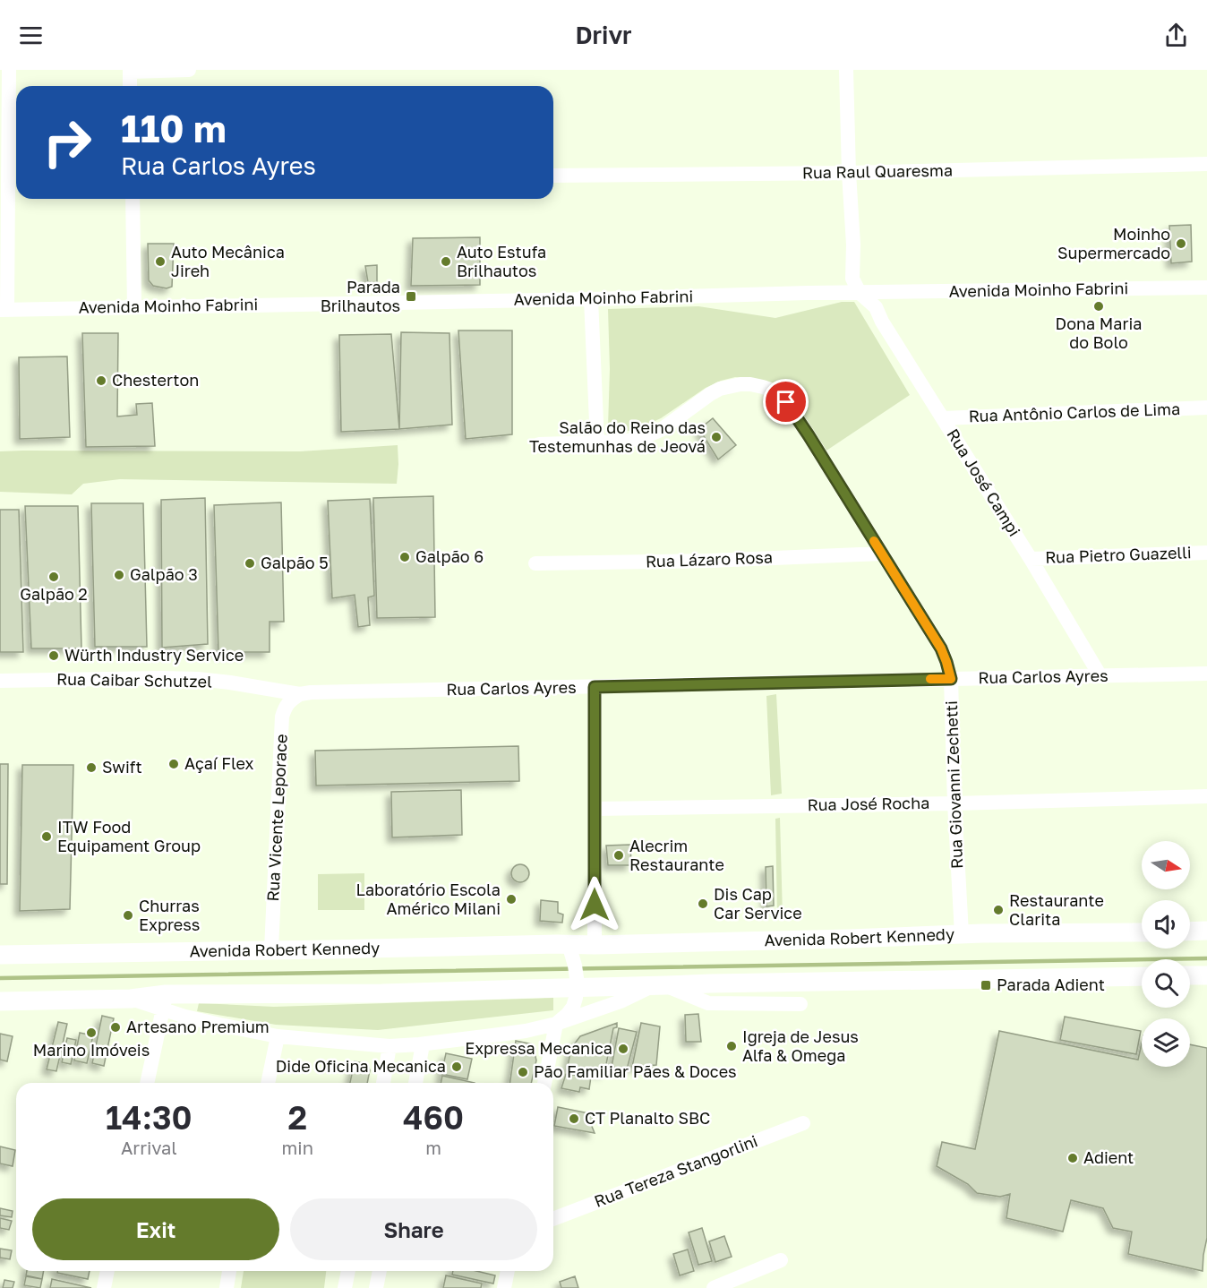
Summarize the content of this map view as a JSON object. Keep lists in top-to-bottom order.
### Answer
{
  "streets": {
    "main road": ["Avenida Robert Kennedy"],
    "street": [
      "Rua Raul Quaresma",
      "Avenida Moinho Fabrini",
      "Rua Antônio Carlos de Lima",
      "Rua José Campi",
      "Rua Pietro Guazelli",
      "Rua Lázaro Rosa",
      "Rua Carlos Ayres",
      "Rua Caibar Schutzel",
      "Rua Giovanni Zechetti",
      "Rua José Rocha",
      "Rua Vicente Leporace",
      "Rua Tereza Stangorlini"
    ]
  },
  "crossings": [
    ["Avenida Moinho Fabrini", "Rua José Campi"],
    ["Rua Antônio Carlos de Lima", "Rua José Campi"],
    ["Rua José Campi", "Rua Pietro Guazelli"],
    ["Rua José Campi", "Rua Carlos Ayres"],
    ["Rua Lázaro Rosa", "Rua Giovanni Zechetti"],
    ["Rua Carlos Ayres", "Rua Caibar Schutzel"],
    ["Rua Carlos Ayres", "Rua Giovanni Zechetti"],
    ["Rua Carlos Ayres", "Rua Vicente Leporace"],
    ["Rua Caibar Schutzel", "Rua Vicente Leporace"],
    ["Rua Giovanni Zechetti", "Rua José Rocha"],
    ["Rua Giovanni Zechetti", "Avenida Robert Kennedy"],
    ["Rua Vicente Leporace", "Avenida Robert Kennedy"]
  ],
  "places": {
    "other": [
      "Moinho Supermercado",
      "Auto Mecânica Jireh",
      "Auto Estufa Brilhautos",
      "Dona Maria do Bolo",
      "Chesterton",
      "Salão do Reino das Testemunhas de Jeová",
      "Galpão 6",
      "Galpão 5",
      "Galpão 3",
      "Galpão 2",
      "Würth Industry Service",
      "Açaí Flex",
      "Swift",
      "ITW Food Equipament Group",
      "Alecrim Restaurante",
      "Laboratório Escola Américo Milani",
      "Dis Cap Car Service",
      "Restaurante Clarita",
      "Churras Express",
      "Artesano Premium",
      "Marino Imóveis",
      "Igreja de Jesus Alfa & Omega",
      "Expressa Mecanica",
      "Dide Oficina Mecanica",
      "Pão Familiar Pães & Doces",
      "CT Planalto SBC",
      "Adient"
    ],
    "transit": ["Parada Brilhautos", "Parada Adient"]
  },
  "north": "right",
  "page": {
    "header": "Drivr",
    "turn": ["110 m", "Rua Carlos Ayres"],
    "eta": [
      "14:30",
      "Arrival",
      "2",
      "min",
      "460",
      "m"
    ],
    "buttons": ["Exit", "Share"]
  }
}
